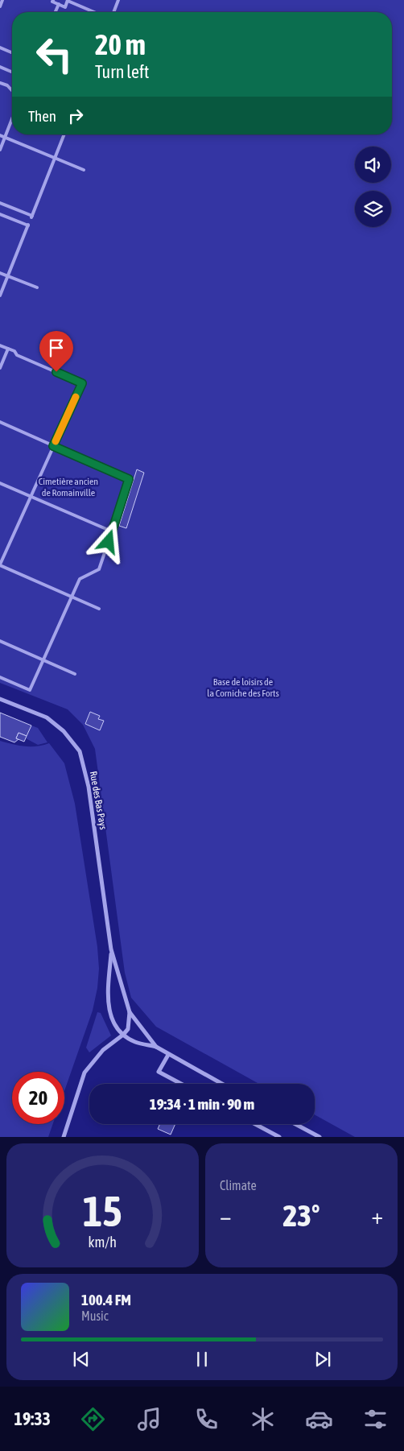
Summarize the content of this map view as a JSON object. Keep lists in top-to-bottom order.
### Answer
{
  "streets": {
    "street": ["Rue des Bas Pays"]
  },
  "parks": ["Cimetière ancien de Romainville", "Base de loisirs de la Corniche des Forts"],
  "page": {
    "turn": ["20 m", "Turn left"],
    "then": "Then",
    "limit": "20",
    "trip": "19:34 · 1 min · 90 m",
    "tile": "Climate",
    "heat": ["−", "23°", "+"],
    "song": ["100.4 FM", "Music"],
    "tabs": "19:33",
    "gauge": ["15", "km/h"]
  }
}
